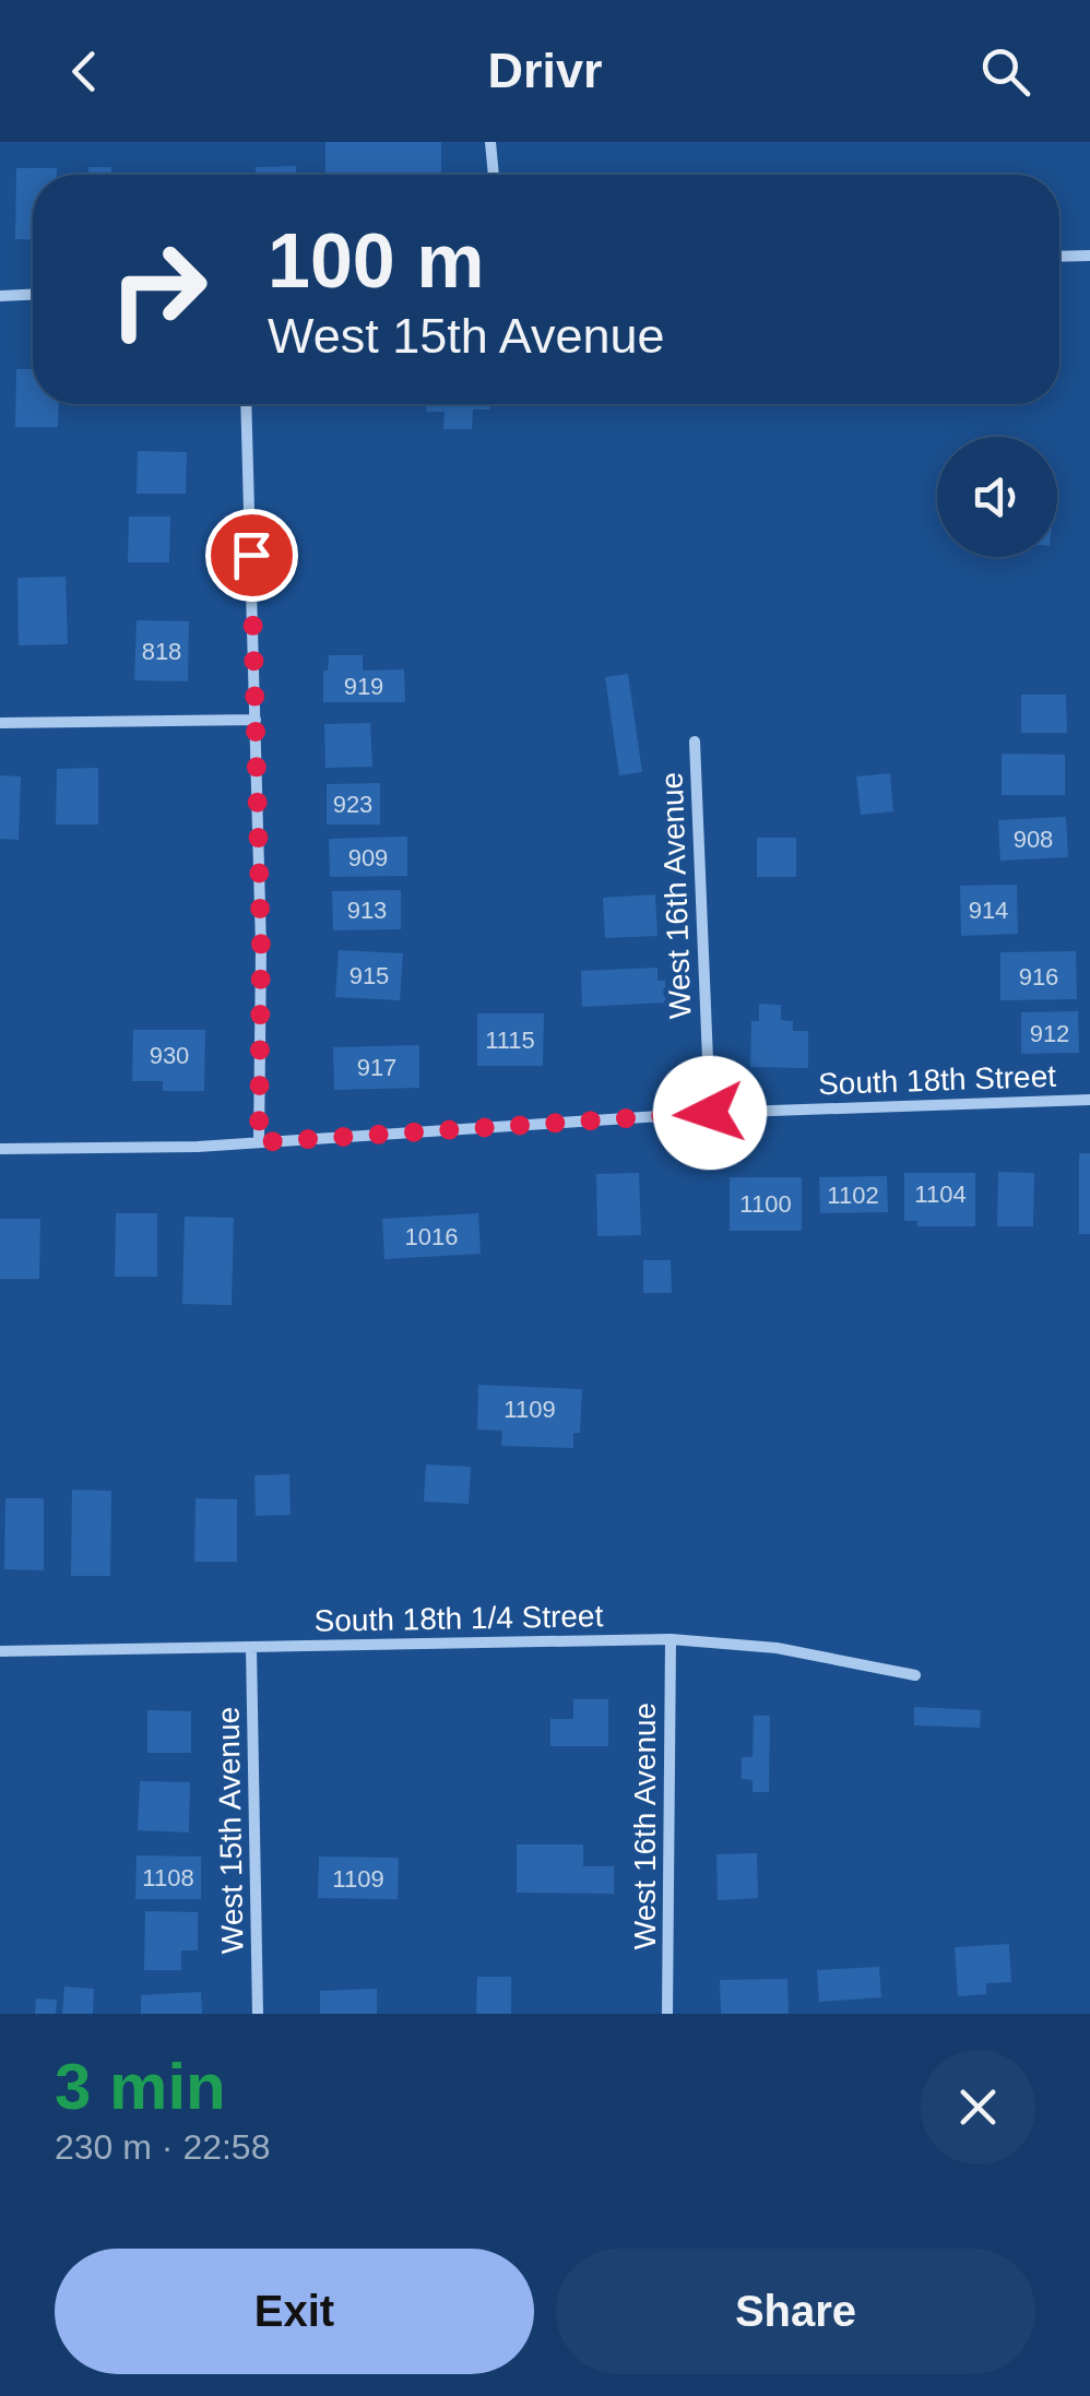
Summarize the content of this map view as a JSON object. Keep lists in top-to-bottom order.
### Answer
{
  "streets": {
    "street": [
      "West 16th Avenue",
      "South 18th Street",
      "South 18th 1/4 Street",
      "West 15th Avenue"
    ]
  },
  "crossings": [
    ["West 16th Avenue", "South 18th Street"],
    ["West 16th Avenue", "South 18th 1/4 Street"],
    ["South 18th 1/4 Street", "West 15th Avenue"]
  ],
  "house_numbers": [
    "818",
    "919",
    "923",
    "908",
    "909",
    "913",
    "914",
    "915",
    "916",
    "912",
    "1115",
    "930",
    "917",
    "1104",
    "1102",
    "1100",
    "1016",
    "1109",
    "1108",
    "1109"
  ],
  "page": {
    "header": "Drivr",
    "turn": ["100 m", "West 15th Avenue"],
    "heading": ["3 min", "230 m · 22:58"],
    "buttons": ["Exit", "Share"]
  }
}
